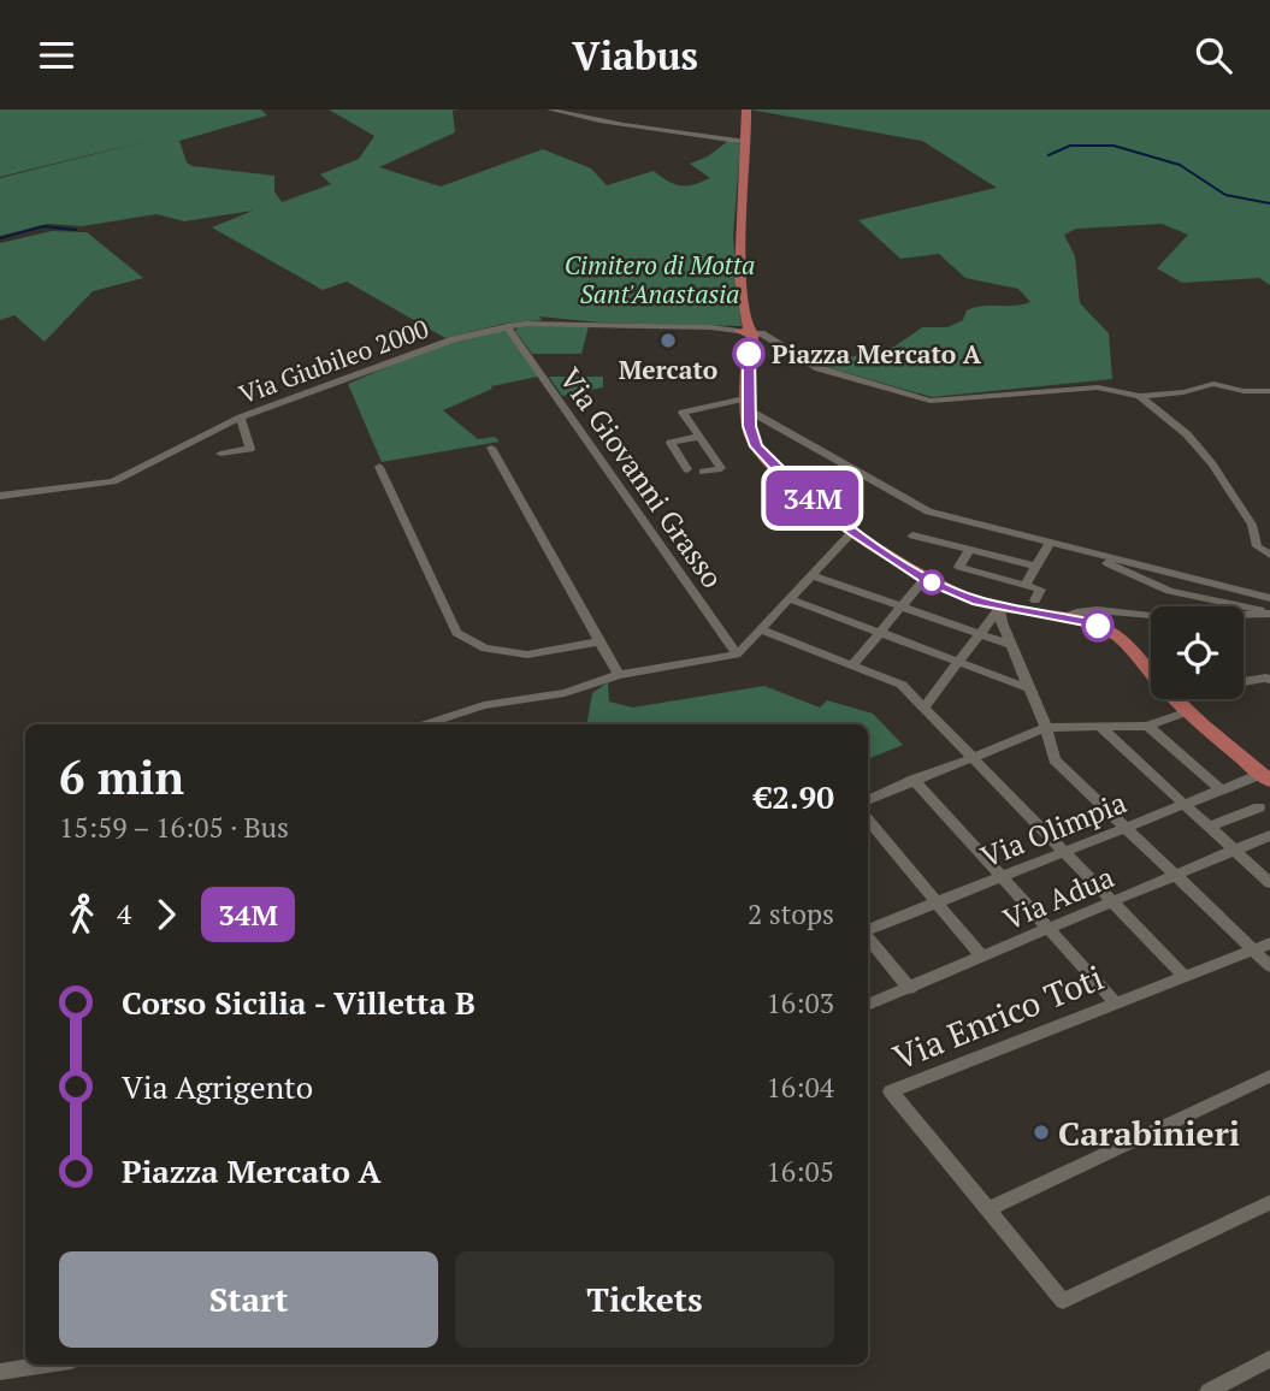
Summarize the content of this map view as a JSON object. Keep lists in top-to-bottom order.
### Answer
{
  "streets": {
    "street": [
      "Via Giubileo 2000",
      "Via Giovanni Grasso",
      "Via Olimpia",
      "Via Adua",
      "Via Enrico Toti"
    ]
  },
  "crossings": [
    ["Via Giubileo 2000", "Via Giovanni Grasso"]
  ],
  "parks": ["Cimitero di Motta Sant'Anastasia"],
  "places": ["Mercato", "Piazza Mercato A", "Carabinieri"],
  "lines": ["bus line 34M"],
  "page": {
    "header": "Viabus",
    "on_map": "34M",
    "heading": ["6 min", "15:59 – 16:05 · Bus", "€2.90"],
    "legs": ["4", "34M", "2 stops"],
    "list": [
      {
        "name": "Corso Sicilia - Villetta B",
        "value": "16:03"
      },
      {
        "name": "Via Agrigento",
        "value": "16:04"
      },
      {
        "name": "Piazza Mercato A",
        "value": "16:05"
      }
    ],
    "buttons": ["Start", "Tickets"]
  }
}
